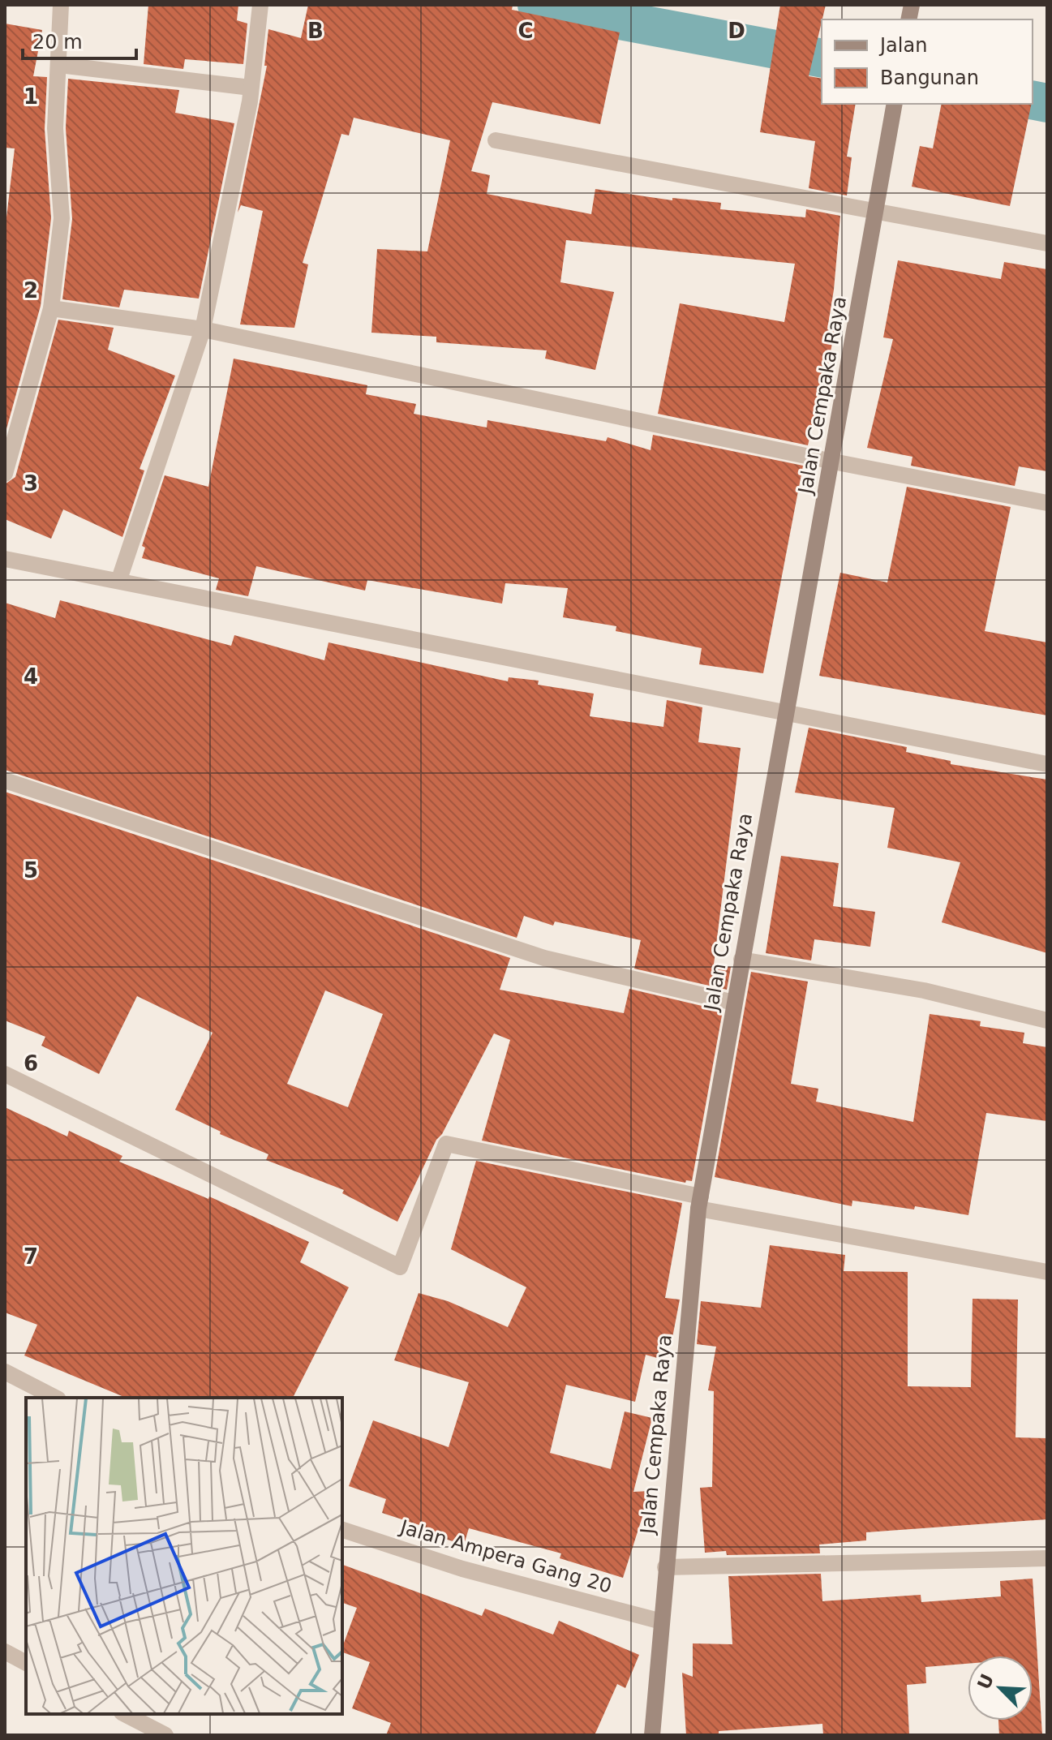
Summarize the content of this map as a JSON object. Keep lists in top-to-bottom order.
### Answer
{
  "streets": {
    "street": ["Jalan Cempaka Raya", "Jalan Ampera Gang 20"]
  },
  "crossings": [
    ["Jalan Cempaka Raya", "Jalan Ampera Gang 20"]
  ],
  "legend": ["Jalan", "Bangunan"],
  "scale_bar": "20 m",
  "north": "top left",
  "grid": {
    "columns": ["B", "C", "D"],
    "rows": [
      "1",
      "2",
      "3",
      "4",
      "5",
      "6",
      "7"
    ]
  }
}
